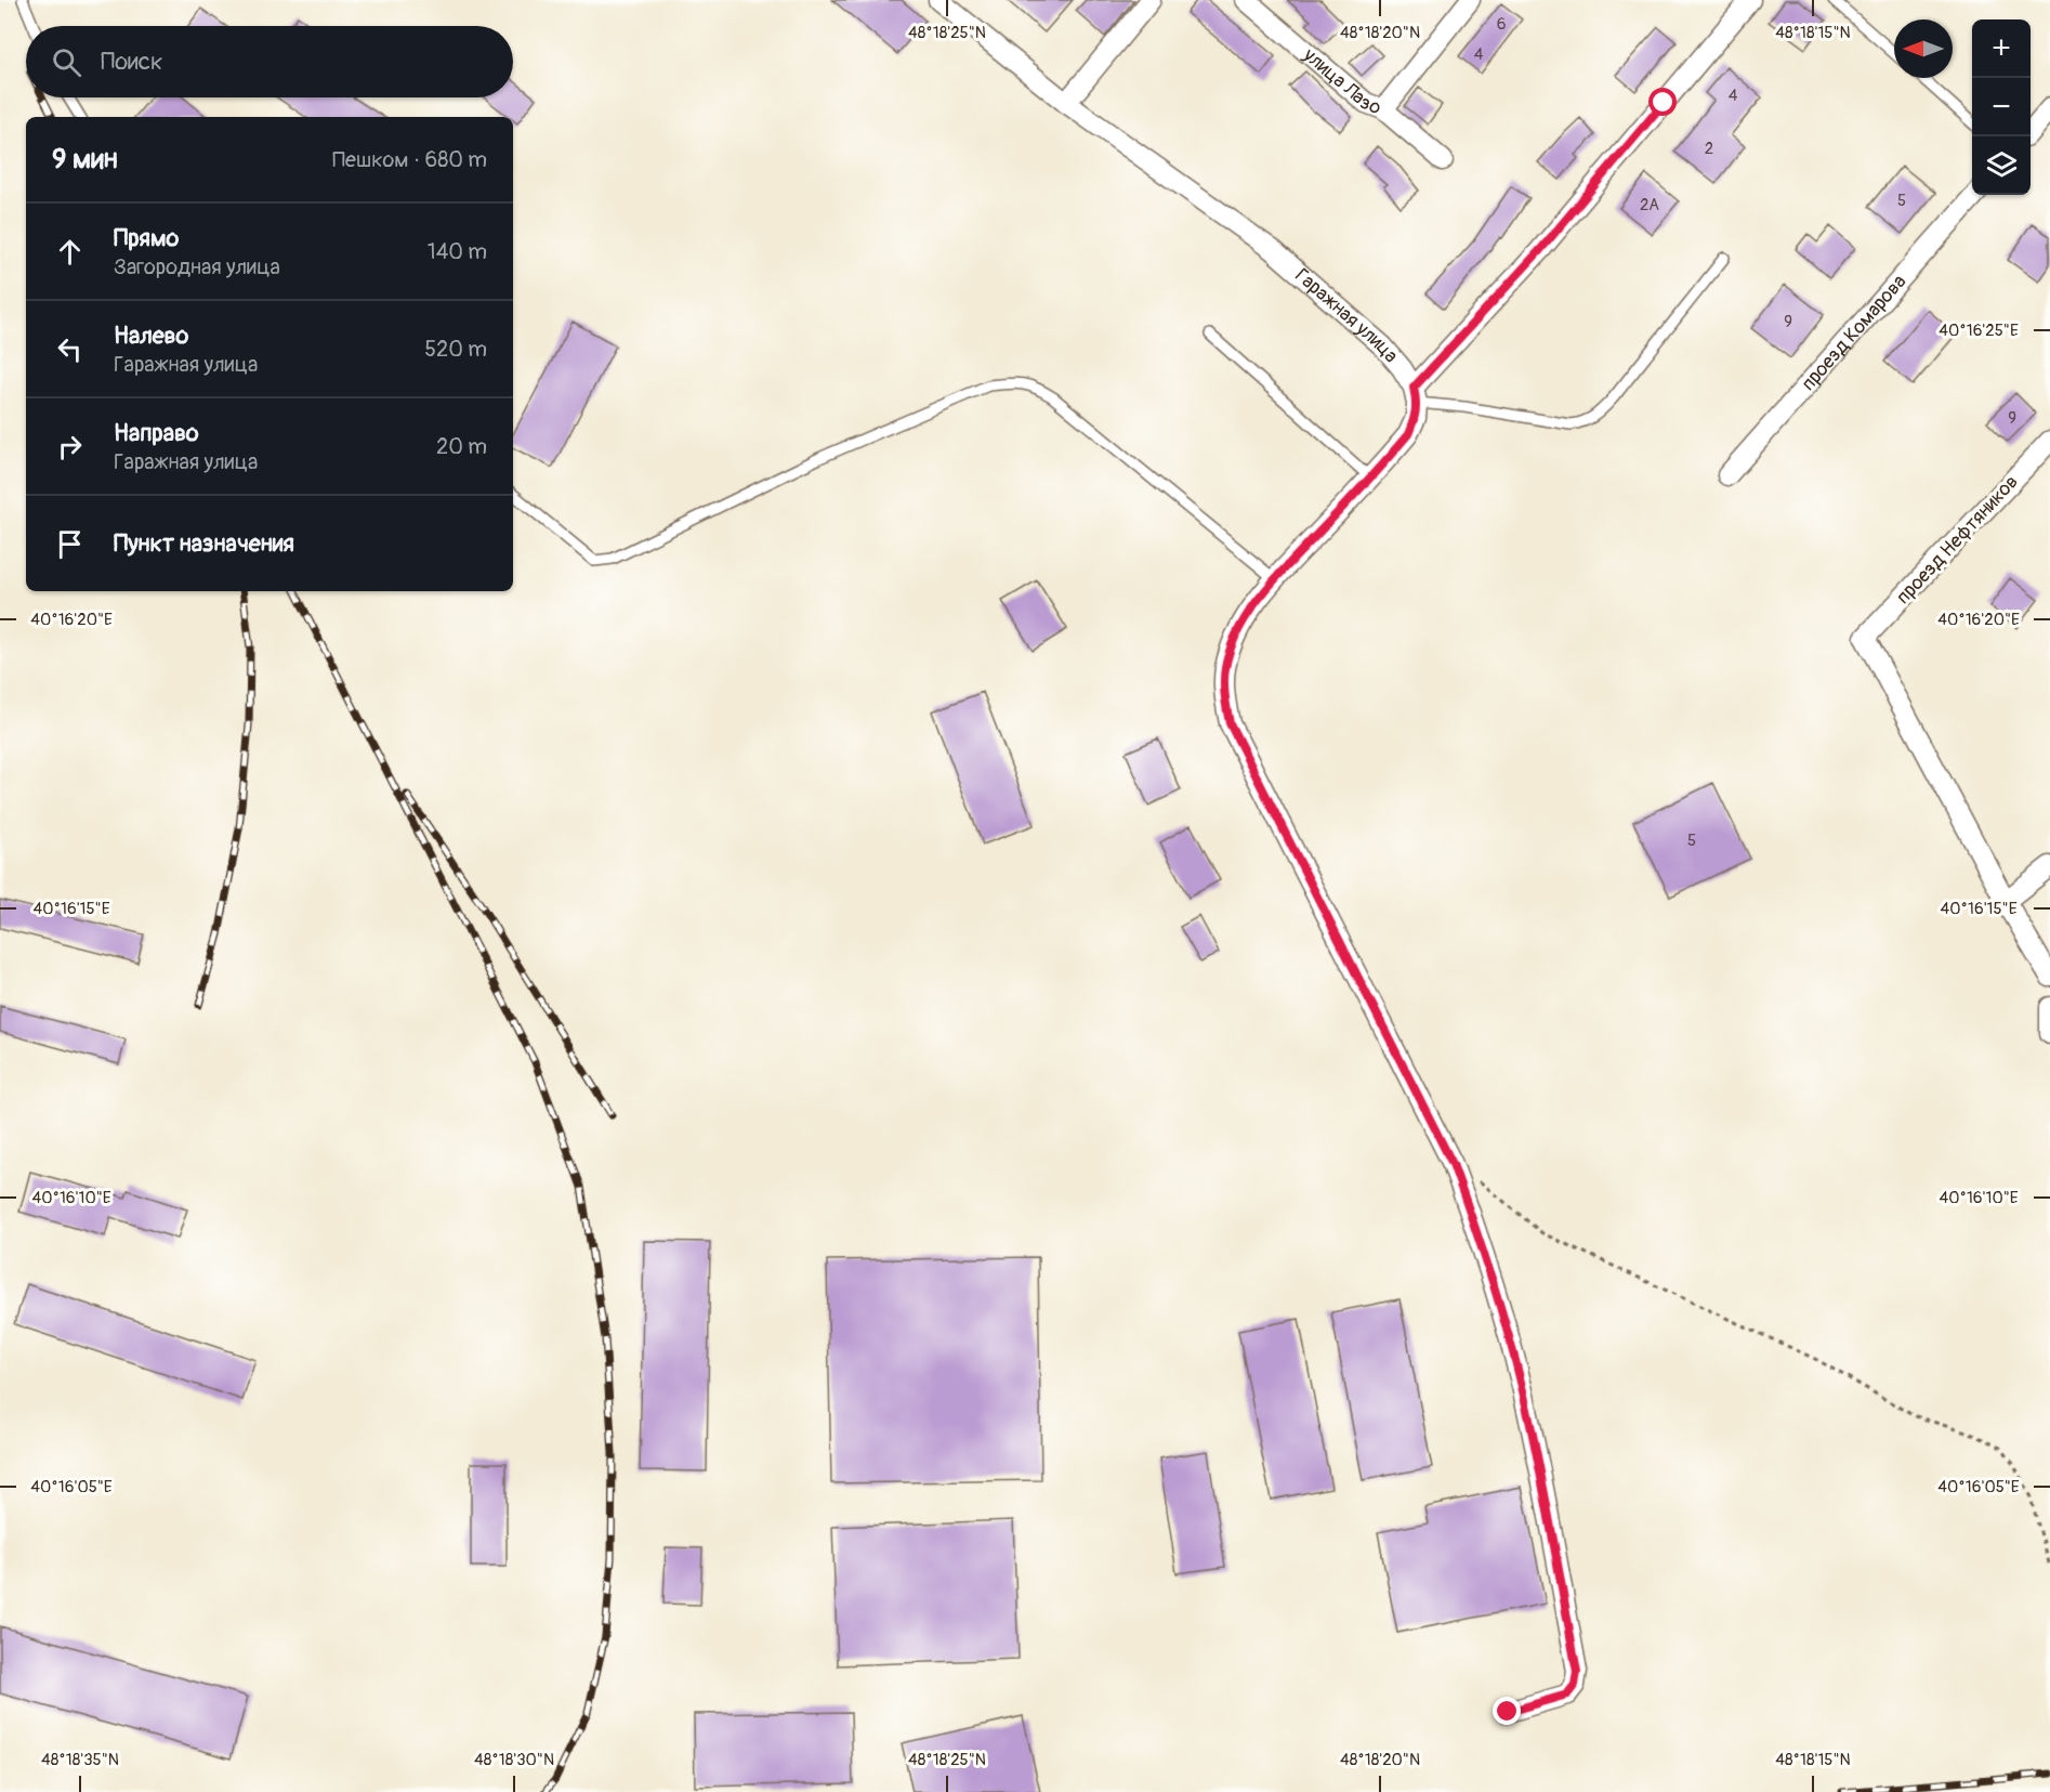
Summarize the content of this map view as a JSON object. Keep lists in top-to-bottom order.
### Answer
{
  "streets": {
    "street": [
      "улица Лазо",
      "Гаражная улица",
      "проезд Комарова",
      "проезд Нефтяников"
    ]
  },
  "house_numbers": [
    "6",
    "4",
    "4",
    "2",
    "5",
    "2А",
    "9",
    "9",
    "5"
  ],
  "north": "left",
  "page": {
    "map_buttons": ["+", "−"],
    "search": "Поиск",
    "heading": ["9 мин", "Пешком · 680 m"],
    "list": [
      ["Прямо", "Загородная улица", "140 m"],
      ["Налево", "Гаражная улица", "520 m"],
      ["Направо", "Гаражная улица", "20 m"],
      "Пункт назначения"
    ]
  },
  "coordinates": [
    "48°18'25\"N",
    "48°18'20\"N",
    "48°18'15\"N",
    "40°16'25\"E",
    "40°16'20\"E",
    "40°16'15\"E",
    "40°16'10\"E",
    "40°16'05\"E",
    "48°18'35\"N",
    "48°18'30\"N"
  ]
}
